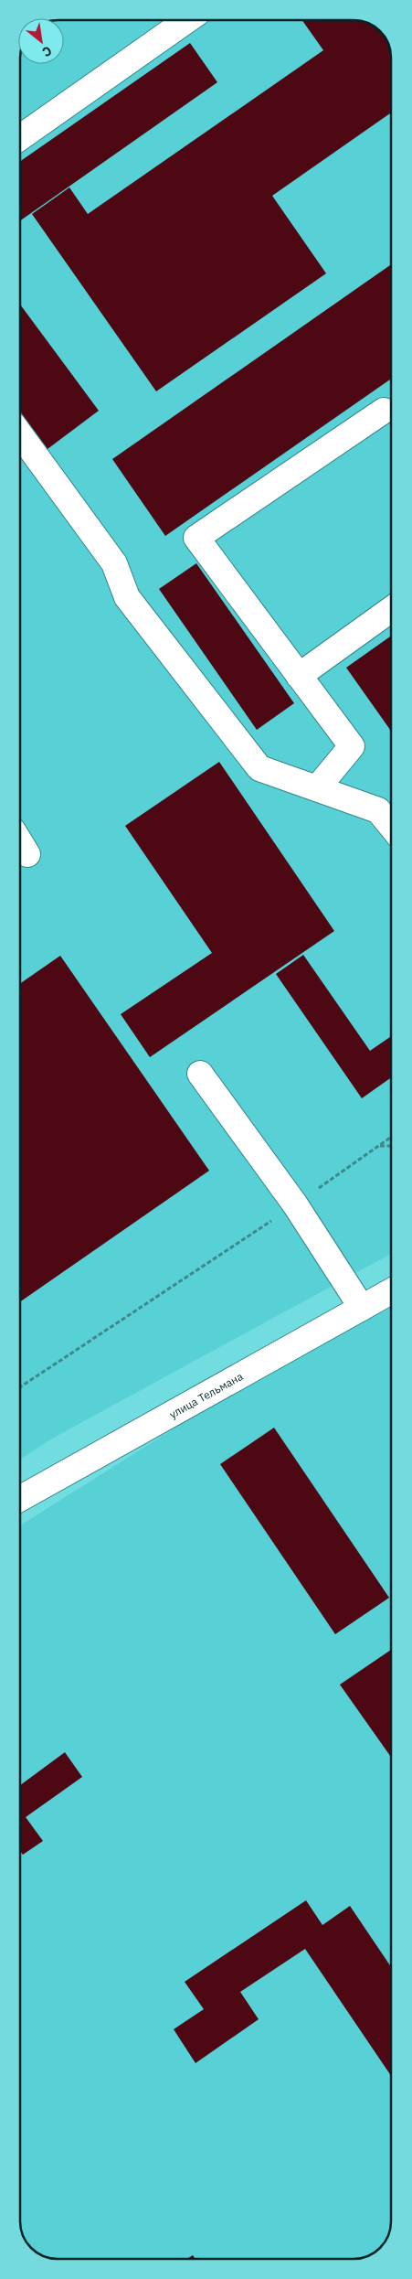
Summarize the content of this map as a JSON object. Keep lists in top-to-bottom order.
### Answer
{
  "streets": {
    "street": ["улица Тельмана"]
  },
  "north": "bottom right"
}
